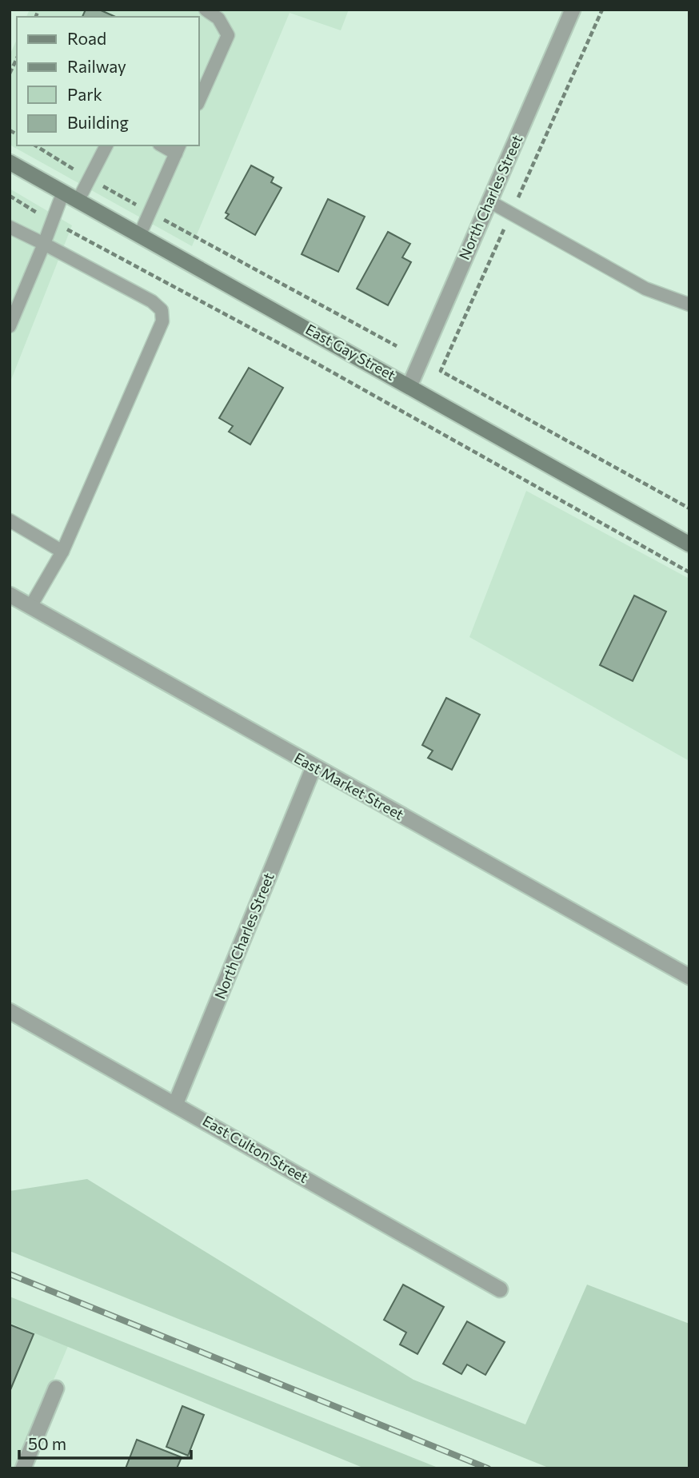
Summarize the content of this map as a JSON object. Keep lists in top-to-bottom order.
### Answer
{
  "streets": {
    "main road": ["East Gay Street"],
    "street": ["North Charles Street", "East Market Street", "East Culton Street"]
  },
  "crossings": [
    ["North Charles Street", "East Gay Street"],
    ["North Charles Street", "East Market Street"],
    ["North Charles Street", "East Culton Street"]
  ],
  "legend": [
    "Road",
    "Railway",
    "Park",
    "Building"
  ],
  "scale_bar": "50 m"
}
